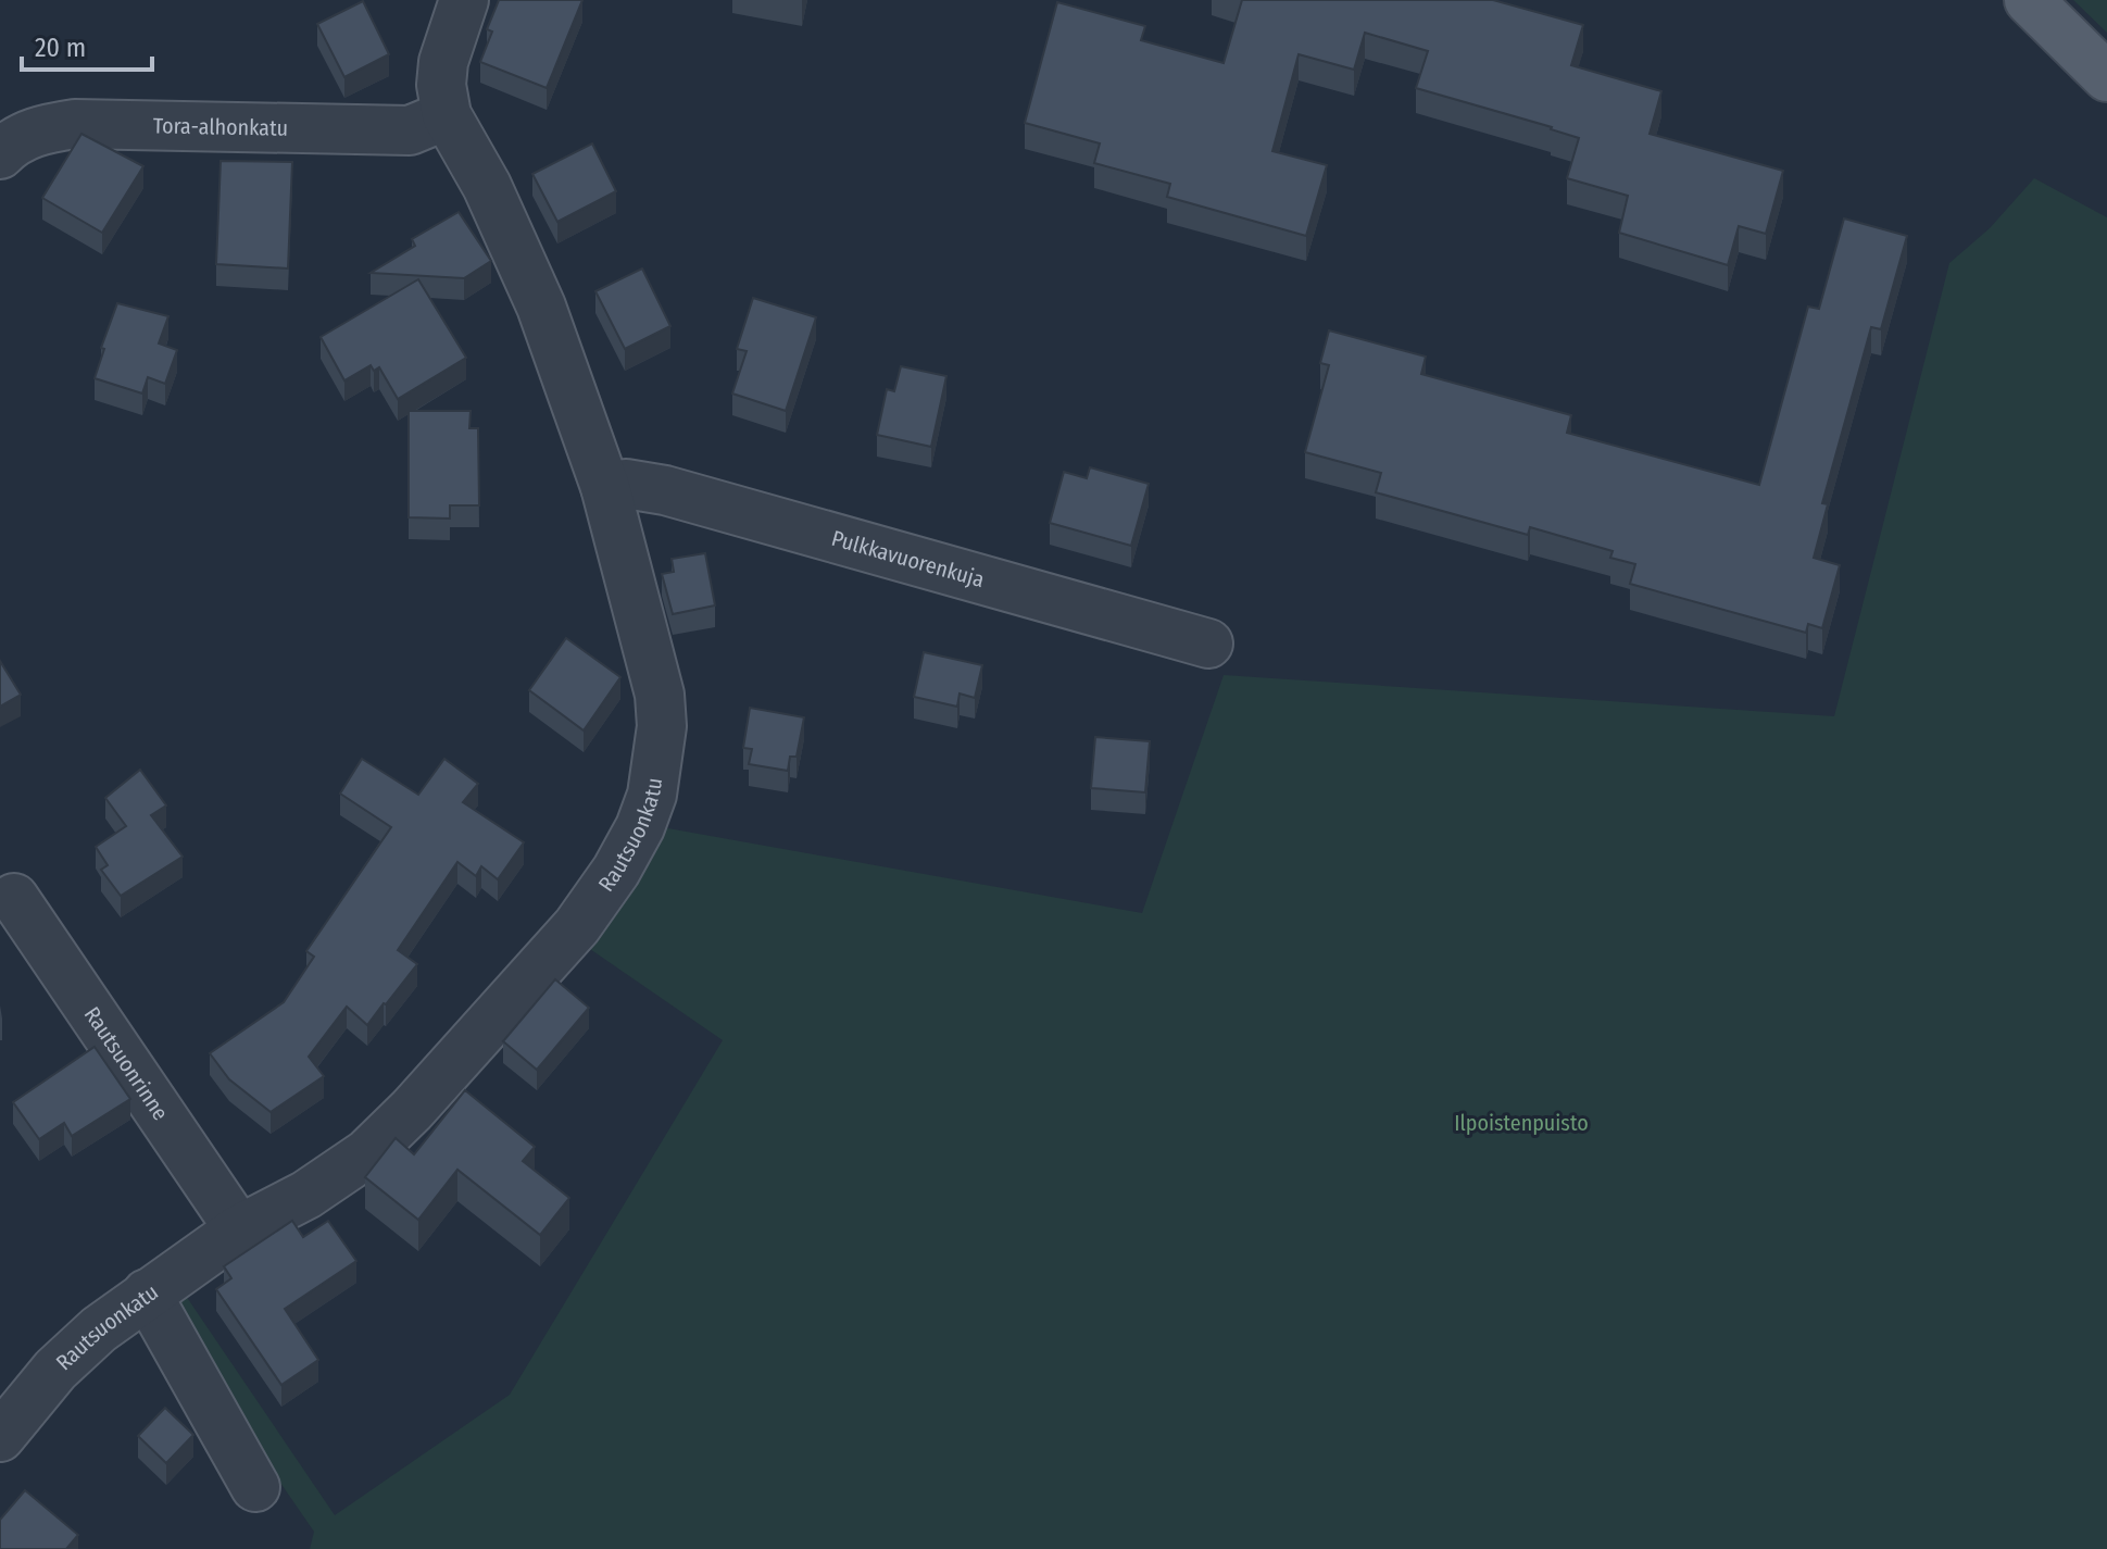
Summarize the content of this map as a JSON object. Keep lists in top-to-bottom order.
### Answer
{
  "streets": {
    "street": [
      "Tora-alhonkatu",
      "Pulkkavuorenkuja",
      "Rautsuonkatu",
      "Rautsuonrinne"
    ]
  },
  "crossings": [
    ["Tora-alhonkatu", "Rautsuonkatu"],
    ["Pulkkavuorenkuja", "Rautsuonkatu"],
    ["Rautsuonkatu", "Rautsuonrinne"]
  ],
  "parks": ["Ilpoistenpuisto"],
  "scale_bar": "20 m"
}
